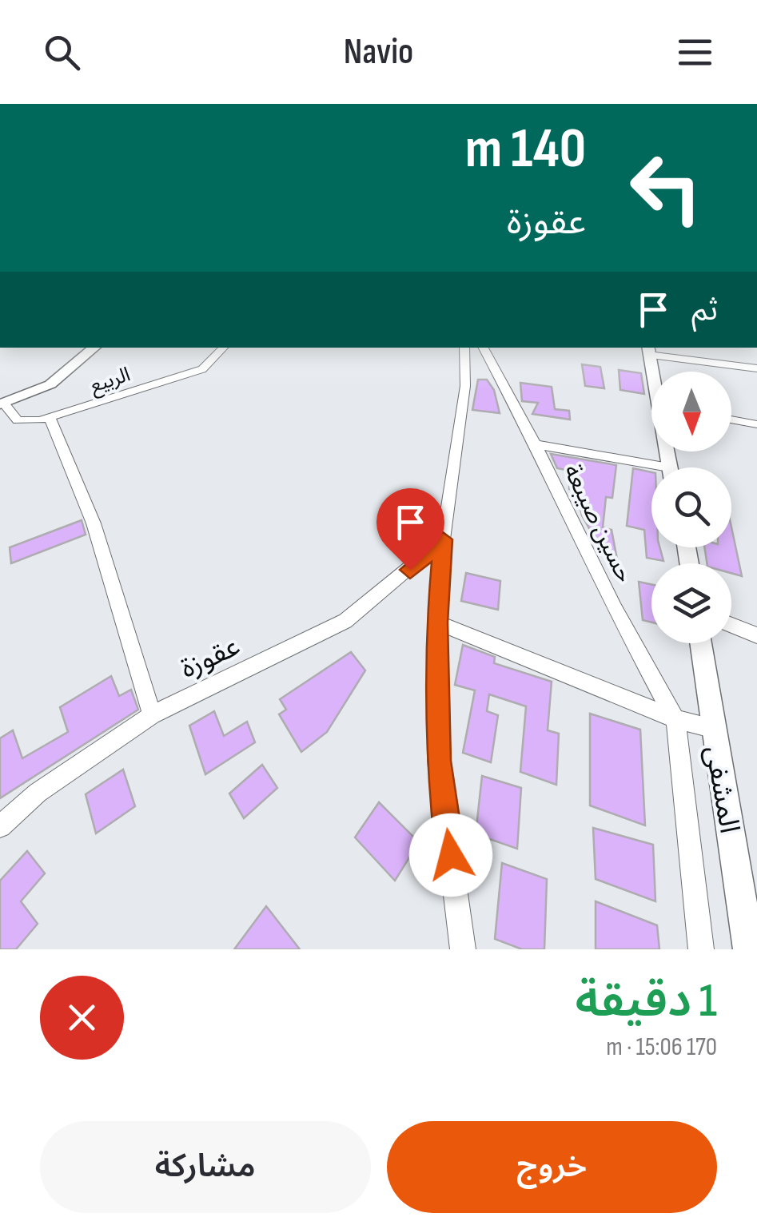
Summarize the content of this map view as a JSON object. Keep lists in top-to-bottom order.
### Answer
{
  "streets": {
    "street": [
      "الربيع",
      "حسين صيبعة",
      "عقوزة",
      "المشفى"
    ]
  },
  "north": "bottom",
  "page": {
    "header": "Navio",
    "turn": ["140 m", "عقوزة"],
    "then": "ثم",
    "heading": ["1 دقيقة", "170 m · 15:06"],
    "buttons": ["خروج", "مشاركة"]
  }
}
